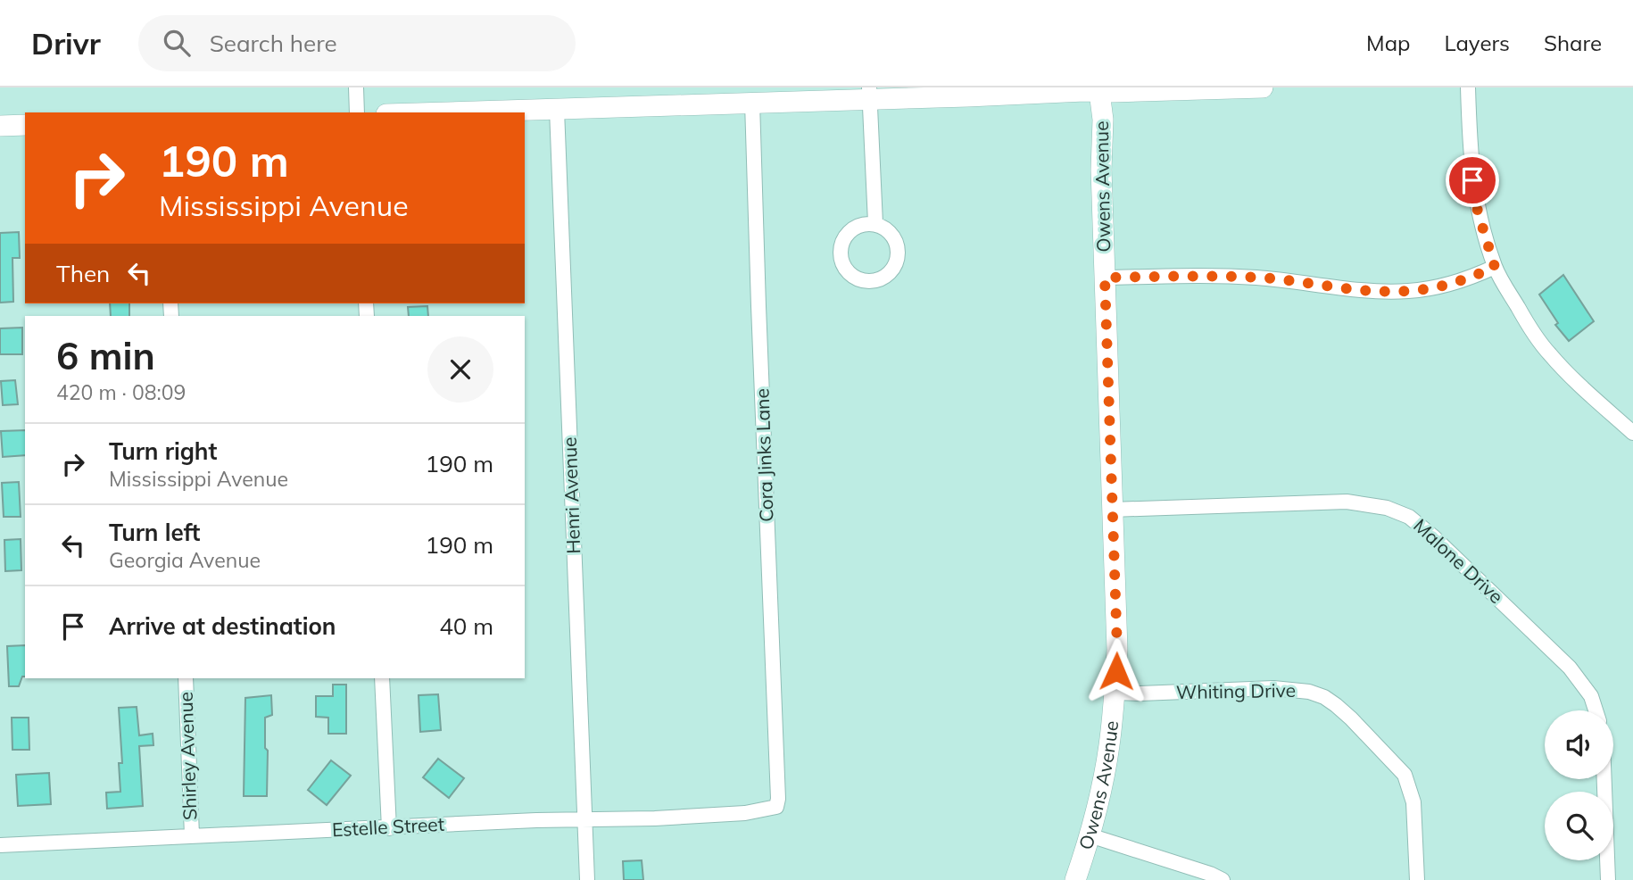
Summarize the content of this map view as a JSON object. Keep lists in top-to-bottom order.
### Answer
{
  "streets": {
    "street": [
      "Owens Avenue",
      "Cora Jinks Lane",
      "Henri Avenue",
      "Malone Drive",
      "Whiting Drive",
      "Shirley Avenue",
      "Estelle Street"
    ]
  },
  "crossings": [
    ["Owens Avenue", "Malone Drive"],
    ["Owens Avenue", "Whiting Drive"],
    ["Cora Jinks Lane", "Estelle Street"],
    ["Henri Avenue", "Estelle Street"],
    ["Shirley Avenue", "Estelle Street"]
  ],
  "page": {
    "header": "Drivr",
    "search": "Search here",
    "nav": ["Map", "Layers", "Share"],
    "turn": ["190 m", "Mississippi Avenue"],
    "then": "Then",
    "heading": ["6 min", "420 m · 08:09"],
    "list": [
      {
        "name": "Turn right",
        "note": "Mississippi Avenue",
        "value": "190 m"
      },
      {
        "name": "Turn left",
        "note": "Georgia Avenue",
        "value": "190 m"
      },
      {
        "name": "Arrive at destination",
        "value": "40 m"
      }
    ]
  }
}
